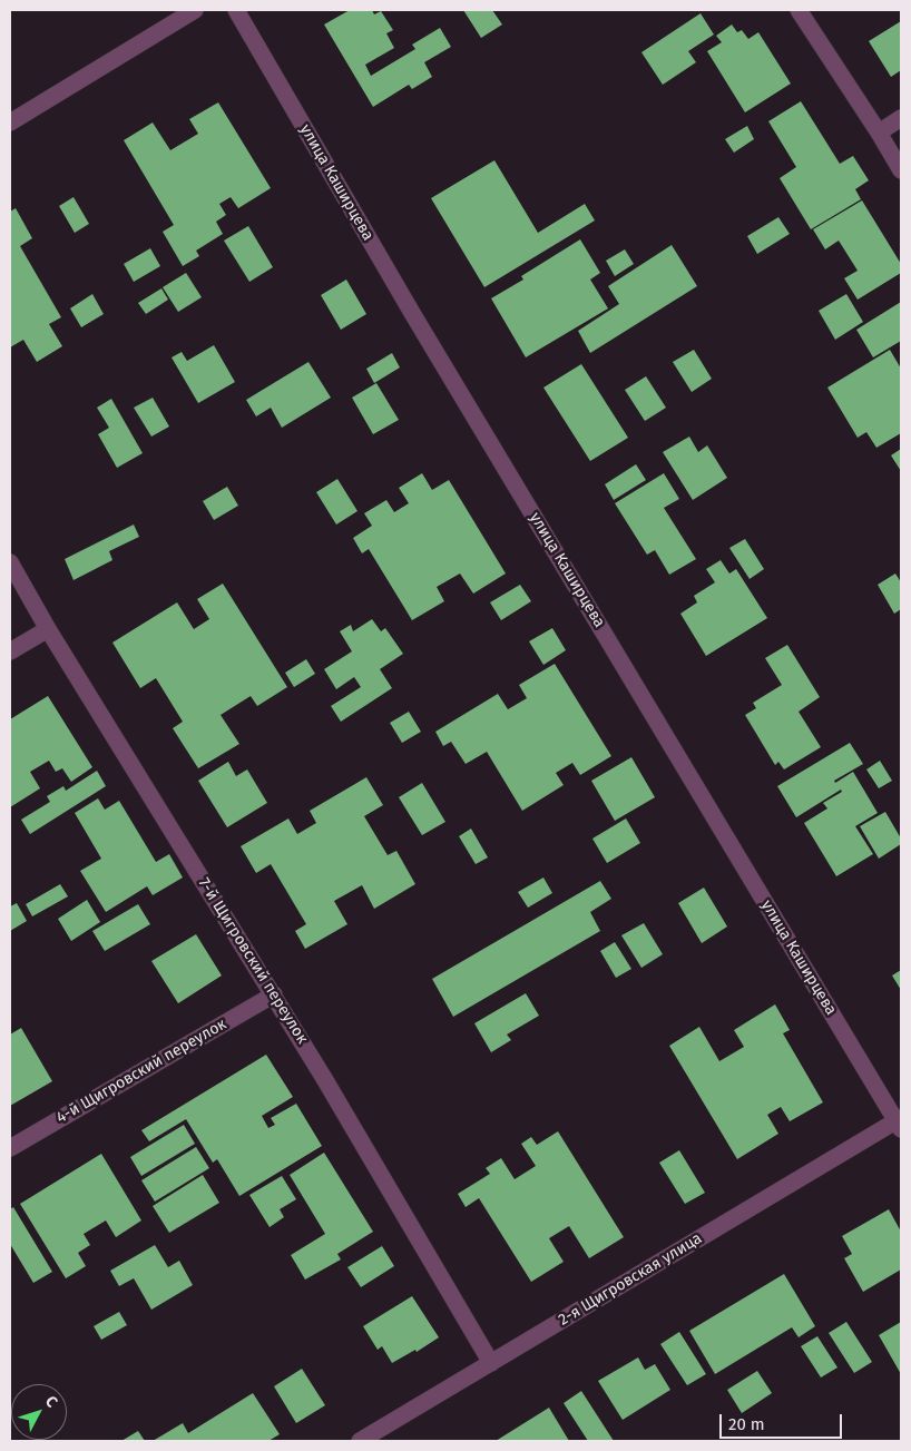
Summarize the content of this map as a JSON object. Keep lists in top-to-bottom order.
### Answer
{
  "streets": {
    "street": [
      "улица Каширцева",
      "7-й Щигровский переулок",
      "4-й Щигровский переулок",
      "2-я Щигровская улица"
    ]
  },
  "crossings": [
    ["улица Каширцева", "2-я Щигровская улица"],
    ["7-й Щигровский переулок", "4-й Щигровский переулок"],
    ["7-й Щигровский переулок", "2-я Щигровская улица"]
  ],
  "scale_bar": "20 m",
  "north": "top right"
}
